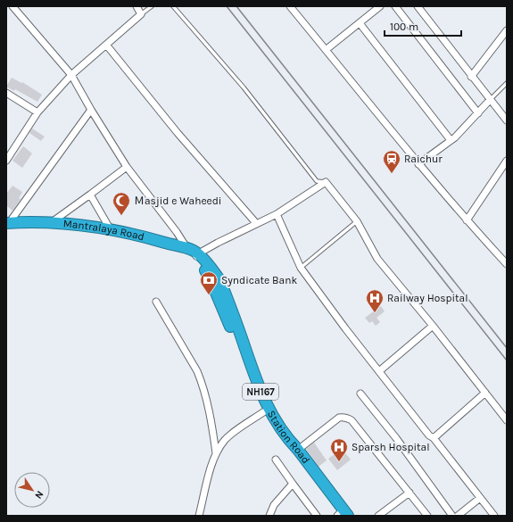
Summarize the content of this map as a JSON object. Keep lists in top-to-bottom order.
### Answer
{
  "streets": {
    "highway": ["Mantralaya Road", "NH167", "Station Road"]
  },
  "crossings": [
    ["Mantralaya Road", "Station Road"]
  ],
  "places": {
    "station": ["Raichur"],
    "mosque": ["Ｍasjid e Waheedi"],
    "bank": ["Syndicate Bank"],
    "hospital": ["Railway Hospital", "Sparsh Hospital"]
  },
  "scale_bar": "100 m",
  "north": "bottom right"
}
